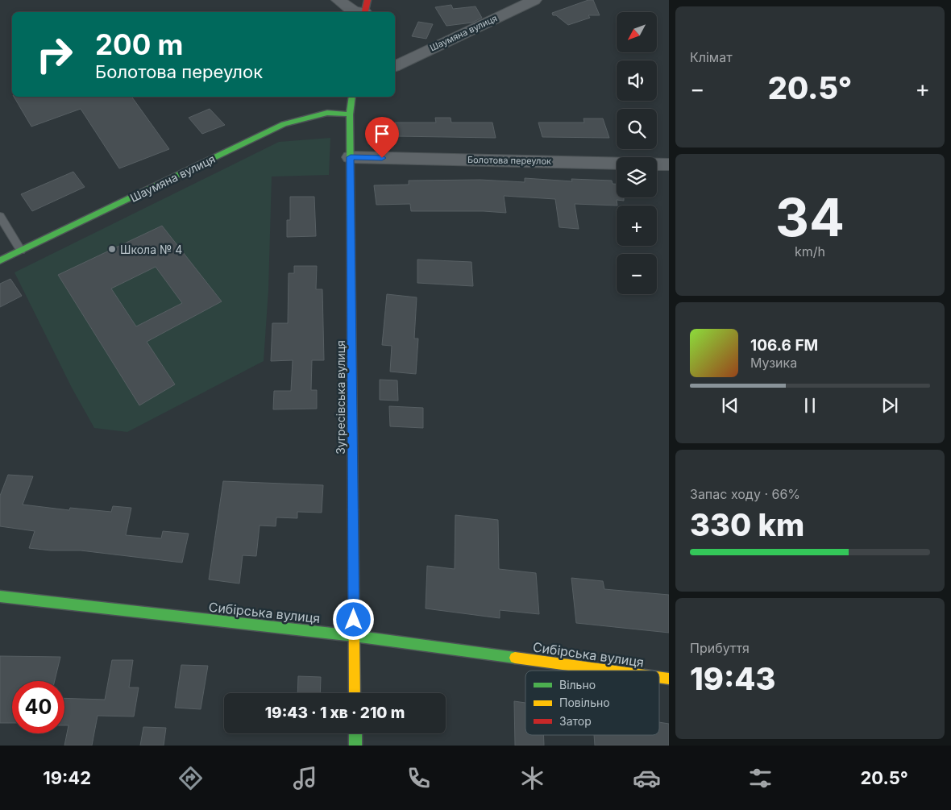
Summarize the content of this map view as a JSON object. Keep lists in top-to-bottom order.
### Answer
{
  "streets": {
    "street": [
      "Шаумяна вулиця",
      "Болотова переулок",
      "Зугресівська вулиця",
      "Сибірська вулиця"
    ]
  },
  "crossings": [
    ["Шаумяна вулиця", "Зугресівська вулиця"],
    ["Болотова переулок", "Зугресівська вулиця"],
    ["Зугресівська вулиця", "Сибірська вулиця"]
  ],
  "places": ["Школа № 4"],
  "legend": ["Вільно", "Повільно", "Затор"],
  "north": "bottom left",
  "page": {
    "tile": [
      "Клімат",
      ["34", "km/h"],
      ["Запас ходу · 66%", "330 km"],
      ["Прибуття", "19:43"]
    ],
    "map_buttons": ["+", "−"],
    "turn": ["200 m", "Болотова переулок"],
    "heat": ["−", "20.5°", "+"],
    "song": ["106.6 FM", "Музика"],
    "limit": "40",
    "trip": "19:43 · 1 хв · 210 m",
    "tabs": ["19:42", "20.5°"]
  }
}
